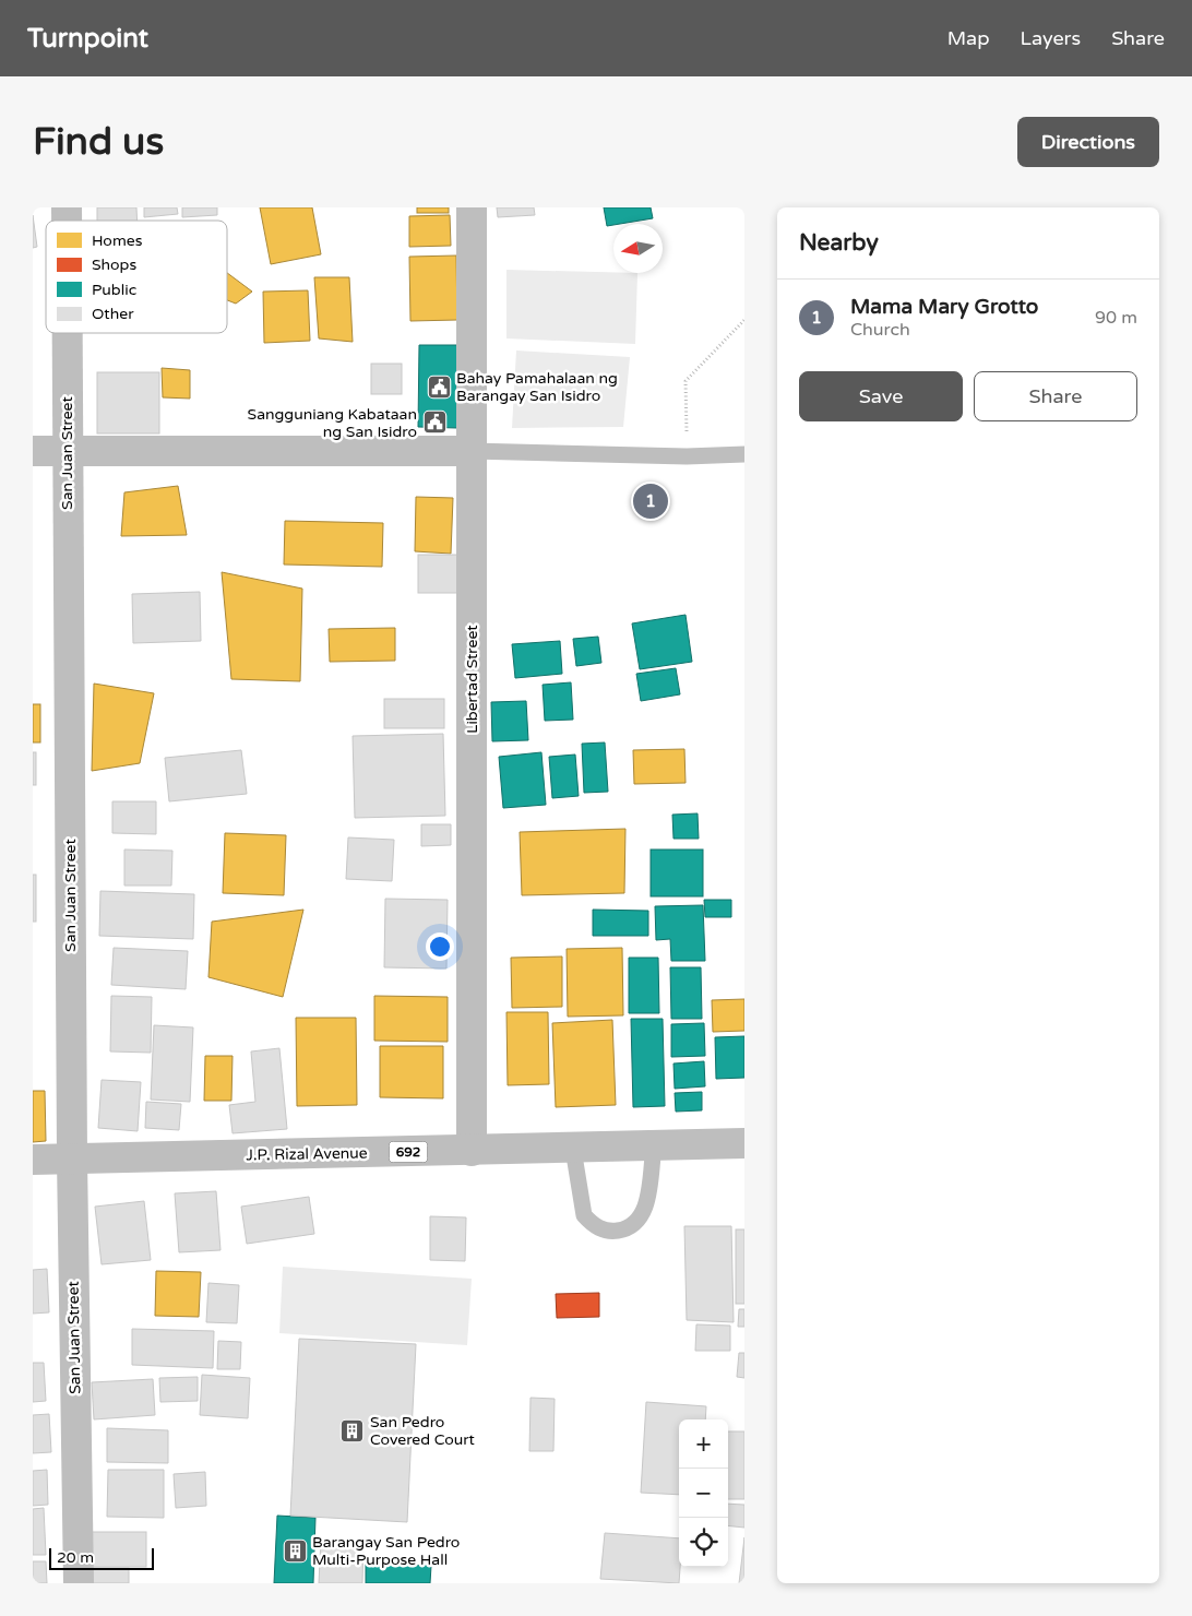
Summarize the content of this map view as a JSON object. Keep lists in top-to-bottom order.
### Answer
{
  "streets": {
    "street": [
      "San Juan Street",
      "Libertad Street",
      "692",
      "J.P. Rizal Avenue"
    ]
  },
  "crossings": [
    ["San Juan Street", "J.P. Rizal Avenue"],
    ["Libertad Street", "J.P. Rizal Avenue"]
  ],
  "places": {
    "public building": ["Bahay Pamahalaan ng Barangay San Isidro", "Sangguniang Kabataan ng San Isidro"],
    "building": ["San Pedro Covered Court", "Barangay San Pedro Multi-Purpose Hall"]
  },
  "legend": [
    "Homes",
    "Shops",
    "Public",
    "Other"
  ],
  "scale_bar": "20 m",
  "north": "left",
  "page": {
    "header": "Turnpoint",
    "nav": ["Map", "Layers", "Share"],
    "buttons": [
      "Directions",
      ["Save", "Share"]
    ],
    "title": "Find us",
    "heading": "Nearby",
    "list": [
      {
        "mark": "1",
        "name": "Mama Mary Grotto",
        "note": "Church",
        "value": "90 m"
      }
    ],
    "pins": "1",
    "map_buttons": ["+", "−"],
    "scale": "20 m"
  }
}
